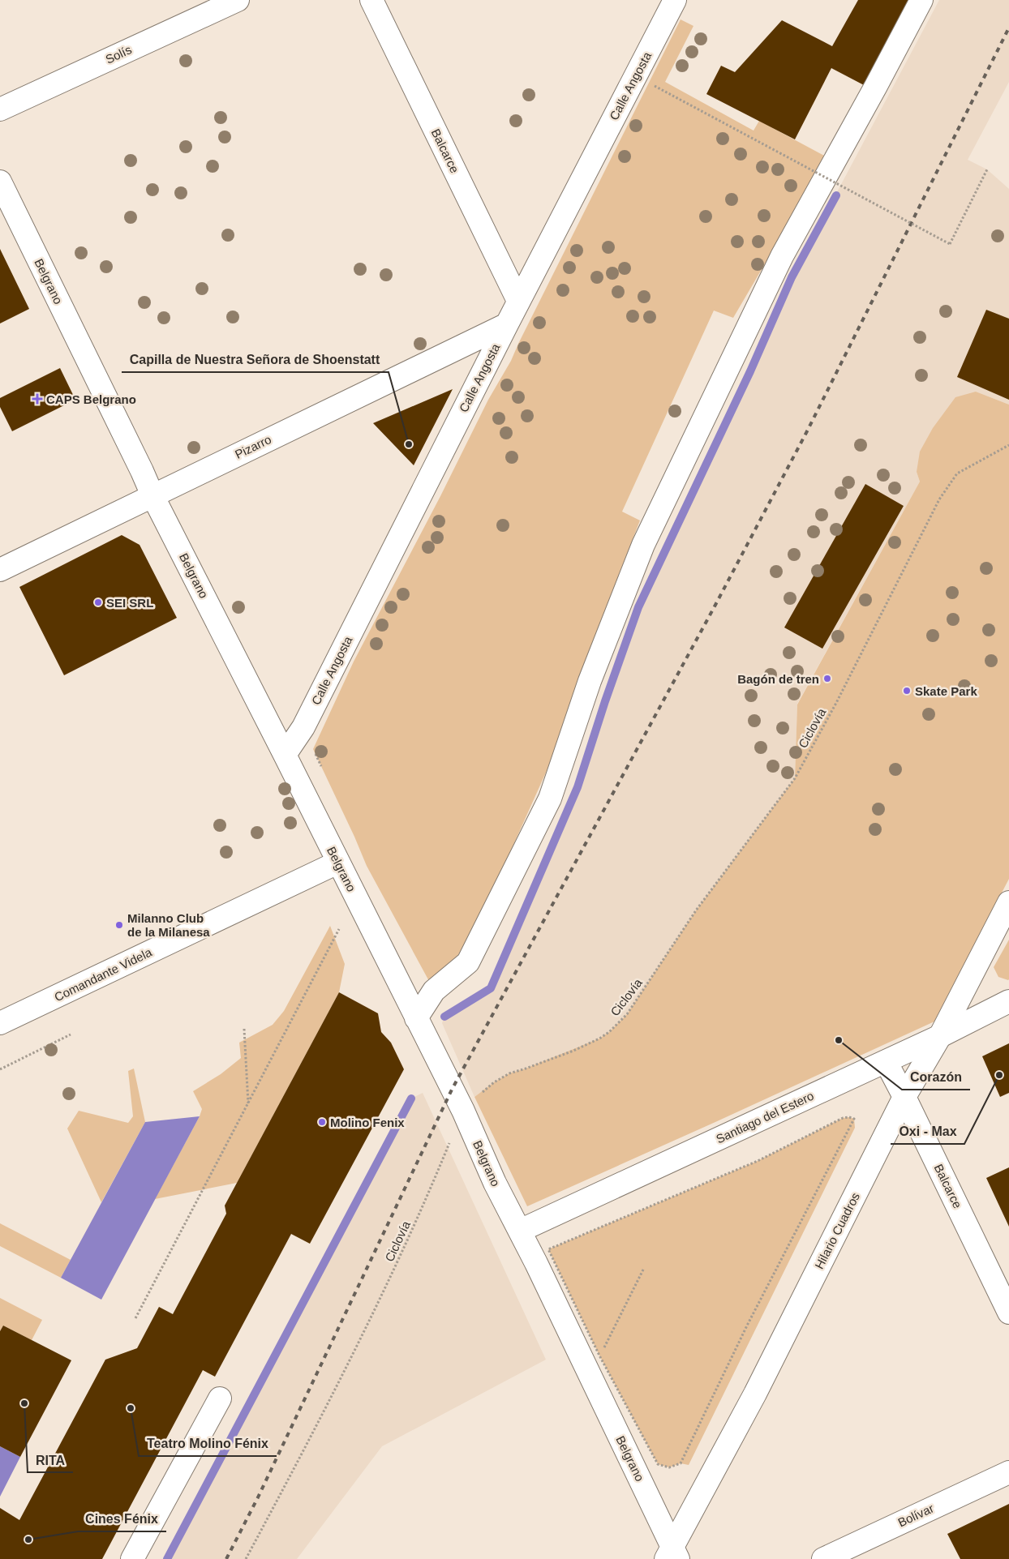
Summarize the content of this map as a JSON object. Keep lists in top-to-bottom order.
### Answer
{
  "streets": {
    "street": [
      "Solís",
      "Calle Angosta",
      "Balcarce",
      "Belgrano",
      "Pizarro",
      "Comandante Videla",
      "Santiago del Estero",
      "Hilario Cuadros",
      "Bolívar"
    ],
    "path": ["Ciclovía"]
  },
  "crossings": [
    ["Calle Angosta", "Balcarce"],
    ["Calle Angosta", "Belgrano"],
    ["Calle Angosta", "Pizarro"],
    ["Balcarce", "Santiago del Estero"],
    ["Balcarce", "Hilario Cuadros"],
    ["Belgrano", "Pizarro"],
    ["Belgrano", "Ciclovía"],
    ["Belgrano", "Comandante Videla"],
    ["Belgrano", "Santiago del Estero"],
    ["Belgrano", "Hilario Cuadros"],
    ["Santiago del Estero", "Hilario Cuadros"]
  ],
  "places": {
    "health": ["CAPS Belgrano"],
    "other": [
      "Capilla de Nuestra Señora de Shoenstatt",
      "SEI SRL",
      "Bagón de tren",
      "Skate Park",
      "Milanno Club de la Milanesa",
      "Corazón",
      "Oxi - Max",
      "Molino Fenix",
      "RITA",
      "Teatro Molino Fénix",
      "Cines Fénix"
    ]
  }
}
